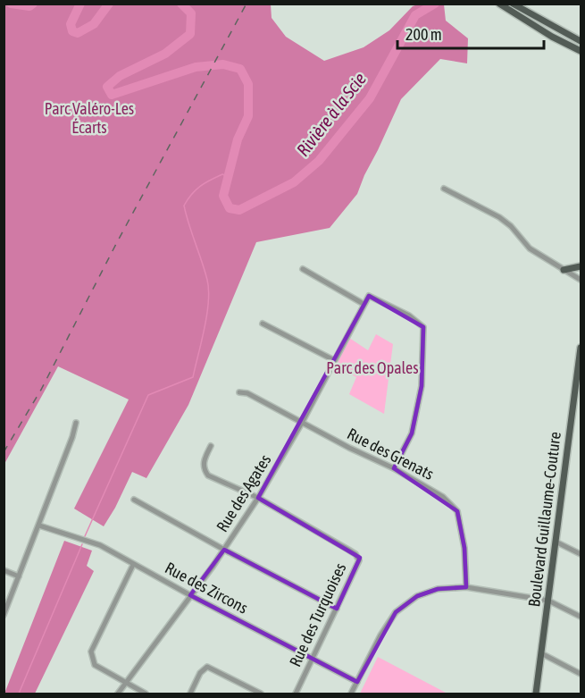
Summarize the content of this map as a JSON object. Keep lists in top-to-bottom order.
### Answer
{
  "streets": {
    "main road": ["Boulevard Guillaume-Couture"],
    "street": [
      "Rue des Grenats",
      "Rue des Agates",
      "Rue des Zircons",
      "Rue des Turquoises"
    ]
  },
  "crossings": [
    ["Rue des Grenats", "Rue des Agates"],
    ["Rue des Agates", "Rue des Zircons"],
    ["Rue des Agates", "Rue des Turquoises"],
    ["Rue des Zircons", "Rue des Turquoises"]
  ],
  "water": ["Rivière à la Scie"],
  "parks": ["Parc Valéro-Les Écarts", "Parc des Opales"],
  "scale_bar": "200 m"
}
